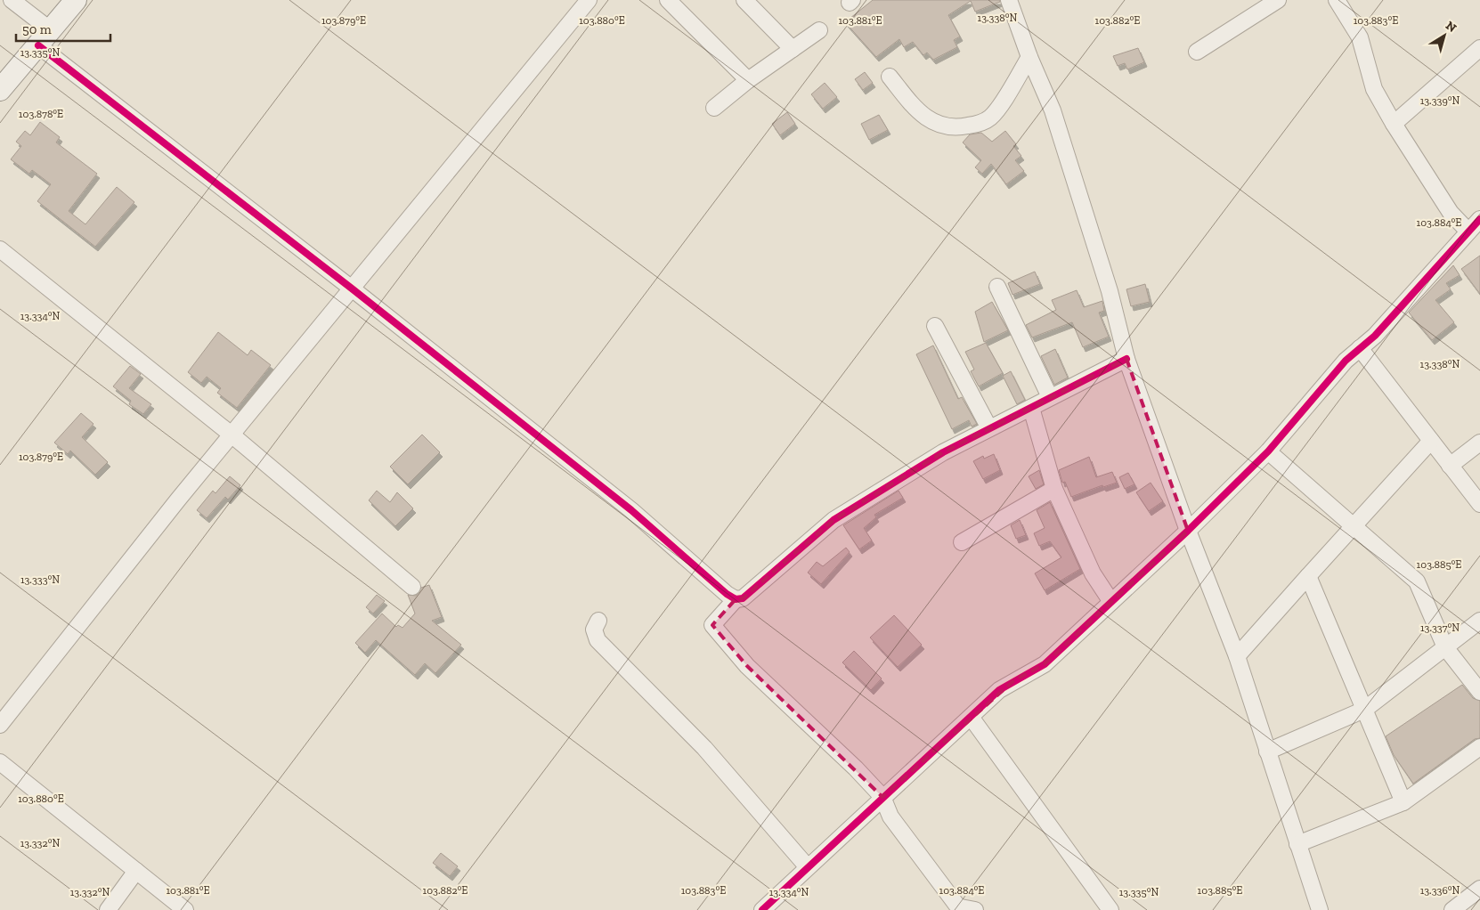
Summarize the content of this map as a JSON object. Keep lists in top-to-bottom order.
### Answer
{
  "scale_bar": "50 m",
  "north": "top right",
  "coordinates": [
    "13.338°N",
    "103.879°E",
    "103.880°E",
    "103.881°E",
    "103.882°E",
    "103.883°E",
    "13.335°N",
    "13.339°N",
    "103.878°E",
    "103.884°E",
    "13.334°N",
    "103.885°E",
    "13.333°N",
    "13.337°N",
    "13.332°N",
    "13.336°N"
  ]
}
